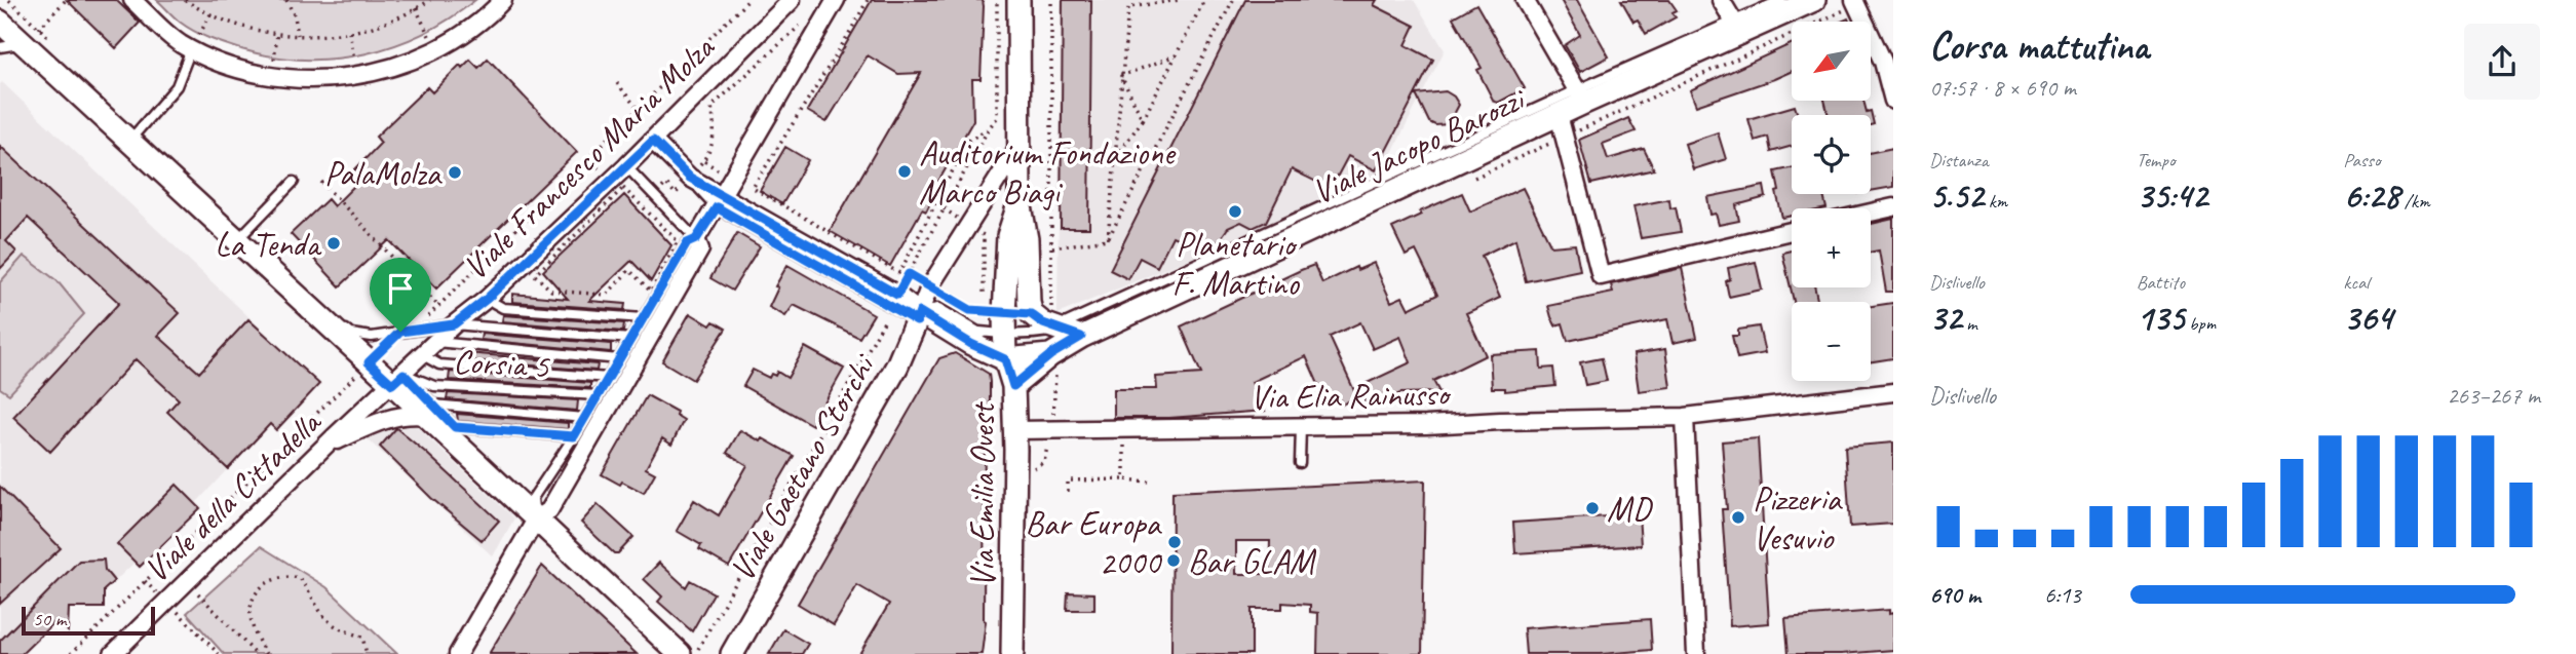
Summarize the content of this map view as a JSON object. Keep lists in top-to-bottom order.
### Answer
{
  "streets": {
    "street": [
      "Viale Jacopo Barozzi",
      "Viale Francesco Maria Molza",
      "Via Elia Rainusso",
      "Viale Gaetano Storchi",
      "Viale della Cittadella",
      "Via Emilia Ovest"
    ],
    "lane": ["Corsia 5"]
  },
  "crossings": [
    ["Viale Jacopo Barozzi", "Via Emilia Ovest"],
    ["Viale Francesco Maria Molza", "Corsia 5"],
    ["Viale Francesco Maria Molza", "Viale della Cittadella"],
    ["Corsia 5", "Viale della Cittadella"],
    ["Via Elia Rainusso", "Via Emilia Ovest"]
  ],
  "places": [
    "Auditorium Fondazione Marco Biagi",
    "PalaMolza",
    "Planetario F. Martino",
    "La Tenda",
    "MD",
    "Pizzeria Vesuvio",
    "Bar Europa 2000",
    "Bar GLAM"
  ],
  "scale_bar": "50 m",
  "north": "bottom left",
  "page": {
    "heading": ["Corsa mattutina", "07:57 · 8 × 690 m"],
    "map_buttons": ["+", "−"],
    "stats": [
      ["Distanza", "5.52 km"],
      ["Tempo", "35:42"],
      ["Passo", "6:28 /km"],
      ["Dislivello", "32 m"],
      ["Battito", "135 bpm"],
      ["kcal", "364"]
    ],
    "chart": ["Dislivello", "263–267 m"],
    "list": [
      {
        "name": "690 m",
        "note": "6:13"
      }
    ],
    "scale": "50 m"
  }
}
